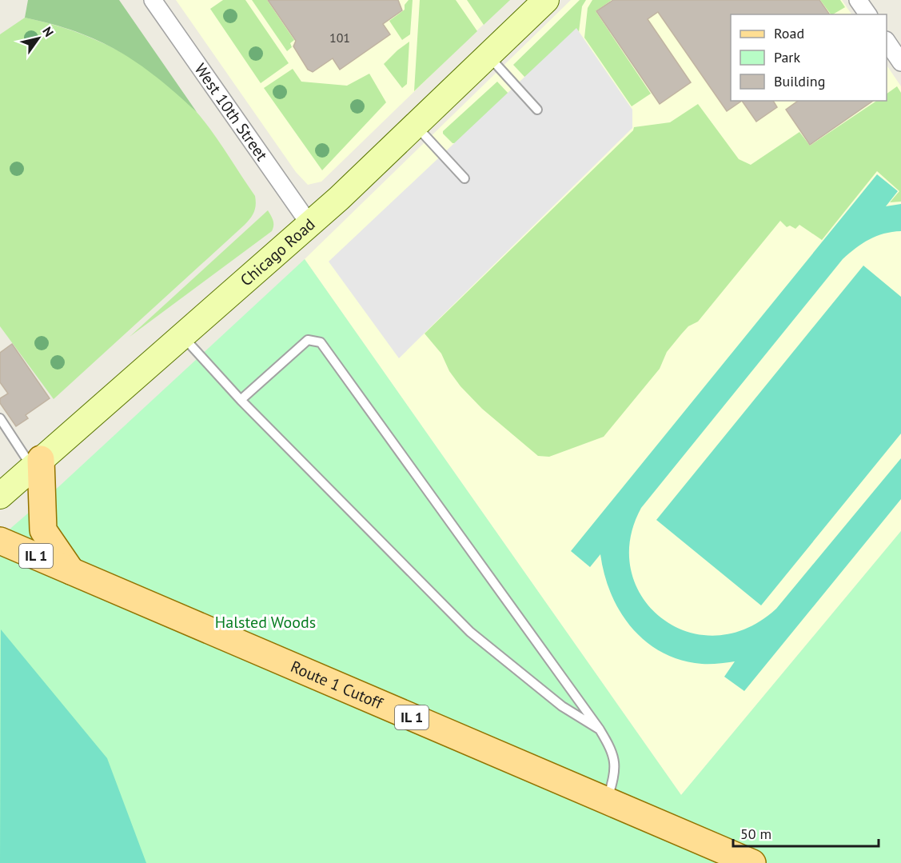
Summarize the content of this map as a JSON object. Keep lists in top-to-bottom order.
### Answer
{
  "streets": {
    "main road": ["IL 1", "Route 1 Cutoff"],
    "street": ["West 10th Street", "Chicago Road"]
  },
  "crossings": [
    ["West 10th Street", "Chicago Road"]
  ],
  "parks": ["Halsted Woods"],
  "house_numbers": ["101"],
  "legend": ["Road", "Park", "Building"],
  "scale_bar": "50 m",
  "north": "top right"
}
